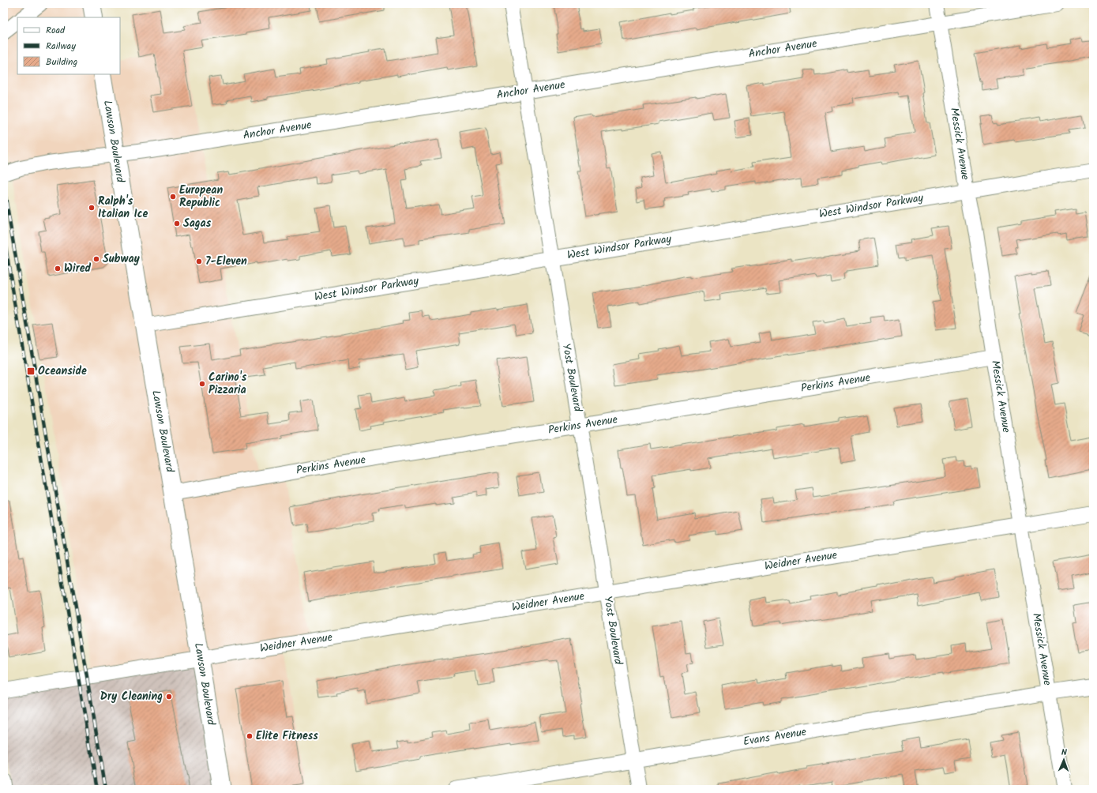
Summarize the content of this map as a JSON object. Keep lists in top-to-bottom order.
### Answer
{
  "streets": {
    "main road": ["Lawson Boulevard"],
    "street": [
      "Anchor Avenue",
      "Messick Avenue",
      "West Windsor Parkway",
      "Yost Boulevard",
      "Perkins Avenue",
      "Weidner Avenue",
      "Evans Avenue"
    ]
  },
  "crossings": [
    ["Anchor Avenue", "Lawson Boulevard"],
    ["Anchor Avenue", "Messick Avenue"],
    ["Anchor Avenue", "Yost Boulevard"],
    ["Lawson Boulevard", "West Windsor Parkway"],
    ["Lawson Boulevard", "Perkins Avenue"],
    ["Lawson Boulevard", "Weidner Avenue"],
    ["Messick Avenue", "West Windsor Parkway"],
    ["Messick Avenue", "Perkins Avenue"],
    ["Messick Avenue", "Weidner Avenue"],
    ["Messick Avenue", "Evans Avenue"],
    ["West Windsor Parkway", "Yost Boulevard"],
    ["Yost Boulevard", "Perkins Avenue"],
    ["Yost Boulevard", "Weidner Avenue"],
    ["Yost Boulevard", "Evans Avenue"]
  ],
  "places": {
    "other": [
      "European Republic",
      "Ralph's Italian Ice",
      "Sagas",
      "Subway",
      "7-Eleven",
      "Wired",
      "Carino's Pizzaria",
      "Dry Cleaning",
      "Elite Fitness"
    ],
    "transit": ["Oceanside"]
  },
  "legend": ["Road", "Railway", "Building"],
  "north": "top"
}
